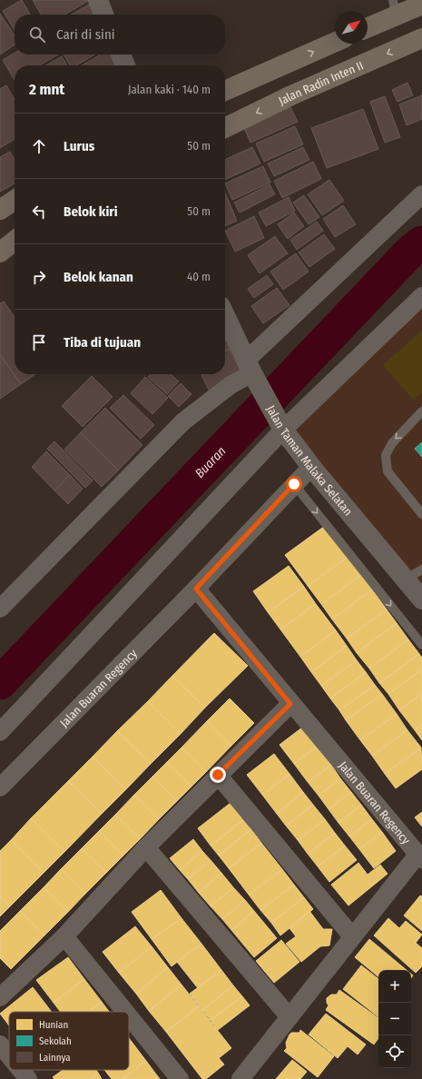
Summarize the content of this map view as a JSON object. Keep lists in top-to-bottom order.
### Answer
{
  "streets": {
    "main road": ["Jalan Radin Inten II"],
    "street": ["Jalan Taman Malaka Selatan", "Jalan Buaran Regency"]
  },
  "crossings": [
    ["Jalan Taman Malaka Selatan", "Jalan Buaran Regency"]
  ],
  "water": ["Buaran"],
  "legend": ["Hunian", "Sekolah", "Lainnya"],
  "north": "top right",
  "page": {
    "search": "Cari di sini",
    "heading": ["2 mnt", "Jalan kaki · 140 m"],
    "list": [
      ["Lurus", "50 m"],
      ["Belok kiri", "50 m"],
      ["Belok kanan", "40 m"],
      "Tiba di tujuan"
    ],
    "map_buttons": ["+", "−"]
  }
}
